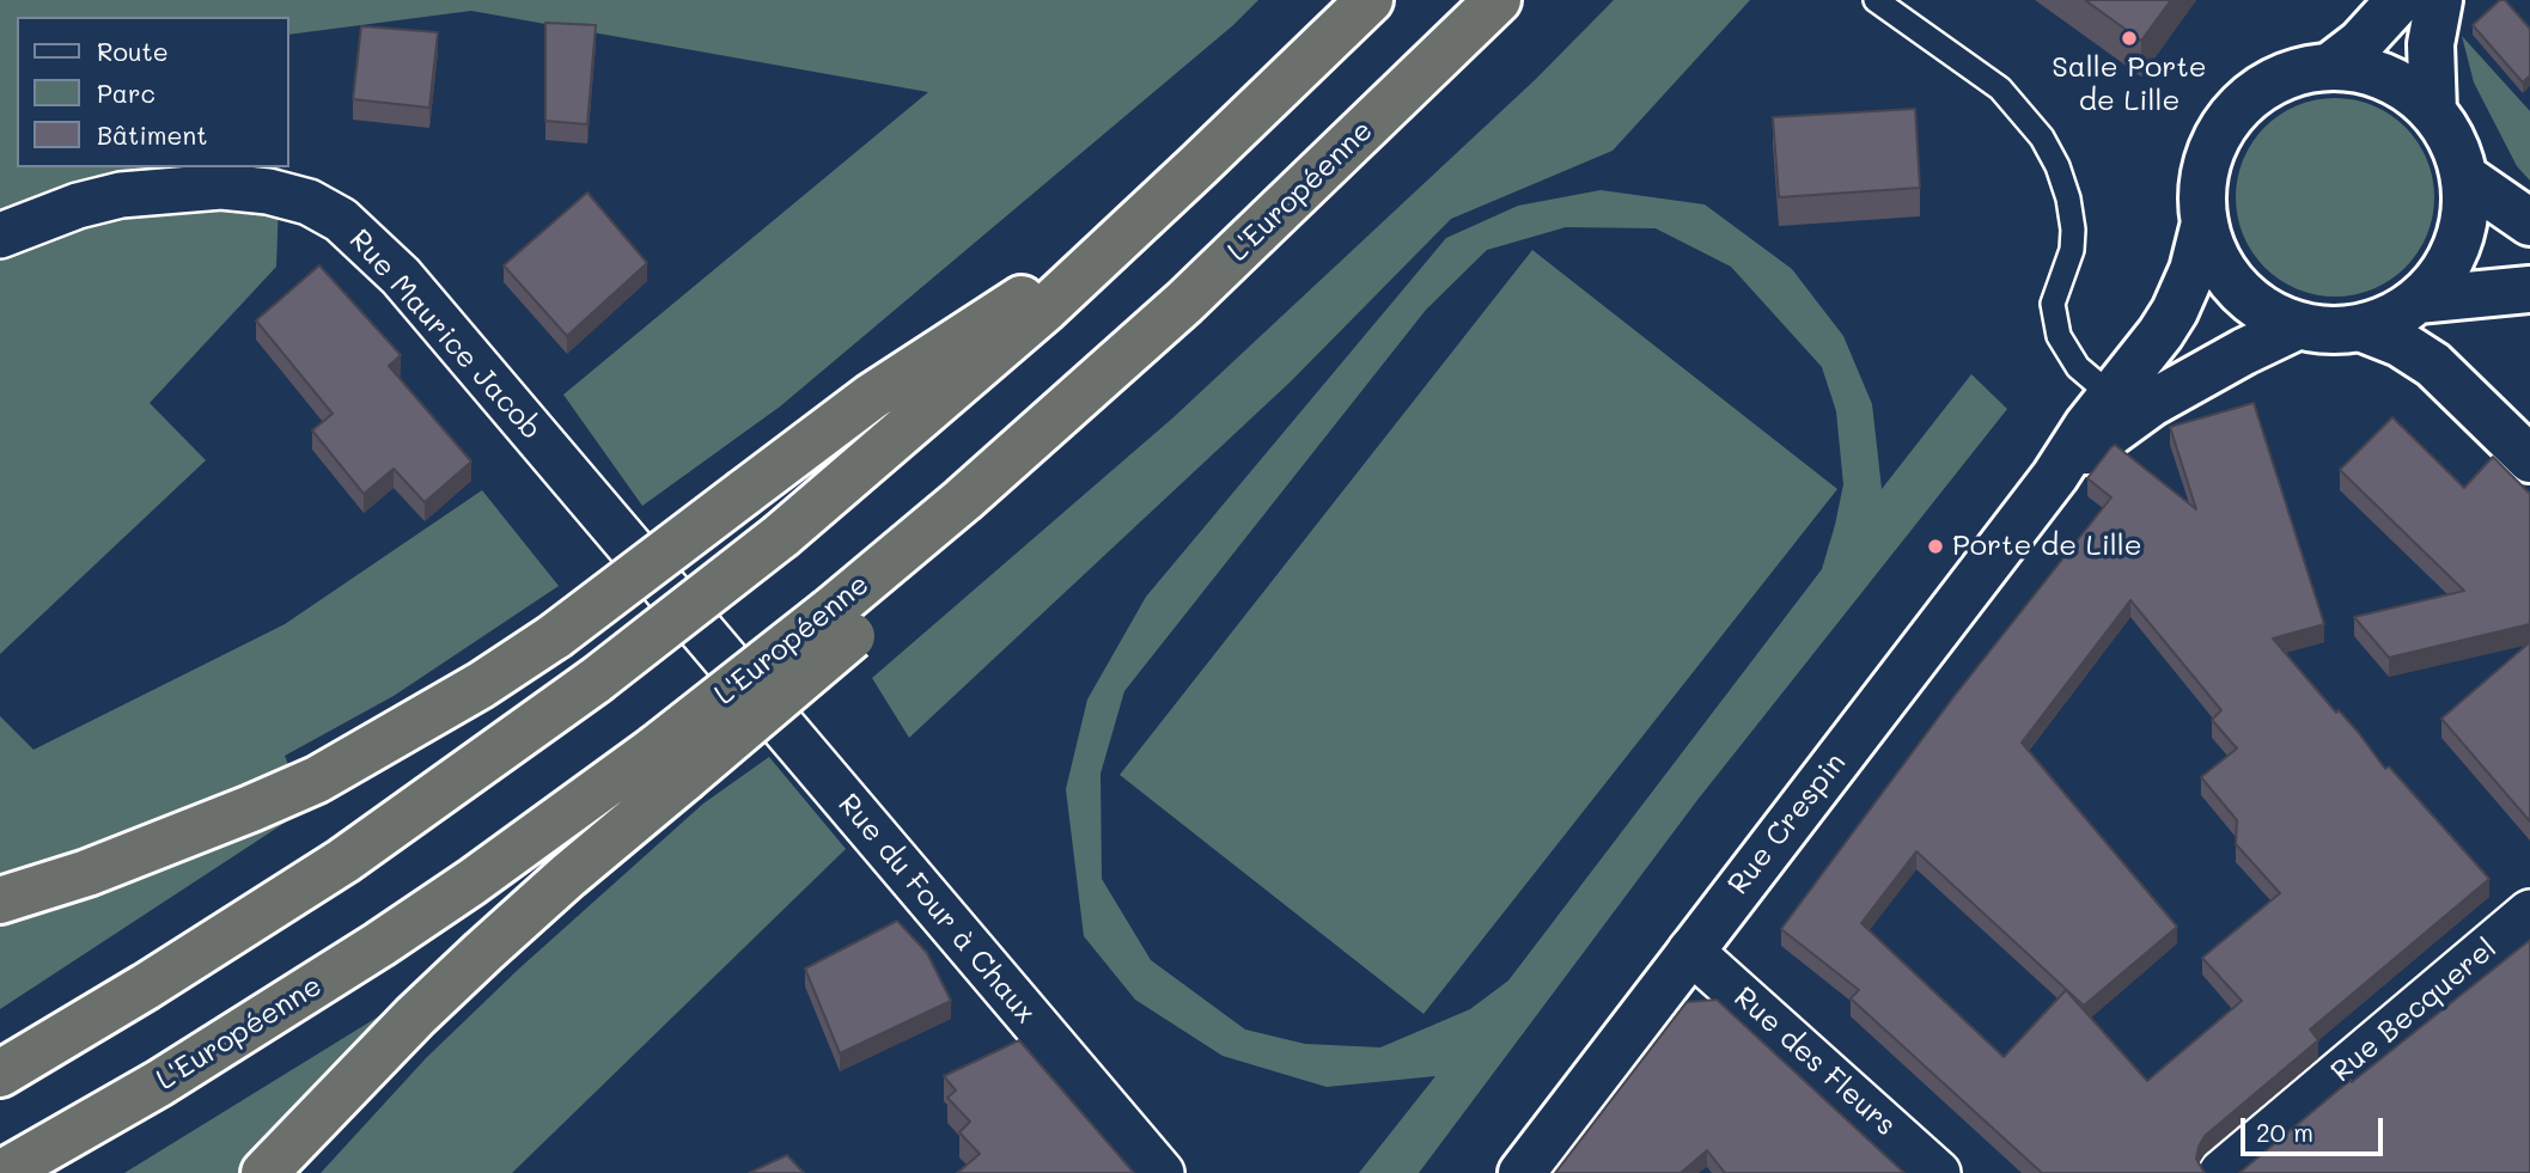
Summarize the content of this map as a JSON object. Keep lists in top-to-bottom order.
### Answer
{
  "streets": {
    "highway": ["L'Européenne"],
    "main road": ["Rue Crespin"],
    "street": [
      "Rue Maurice Jacob",
      "Rue du Four à Chaux",
      "Rue Becquerel",
      "Rue des Fleurs"
    ]
  },
  "crossings": [
    ["Rue Maurice Jacob", "Rue du Four à Chaux"],
    ["Rue Crespin", "Rue des Fleurs"]
  ],
  "places": ["Salle Porte de Lille", "Porte de Lille"],
  "legend": ["Route", "Parc", "Bâtiment"],
  "scale_bar": "20 m"
}
